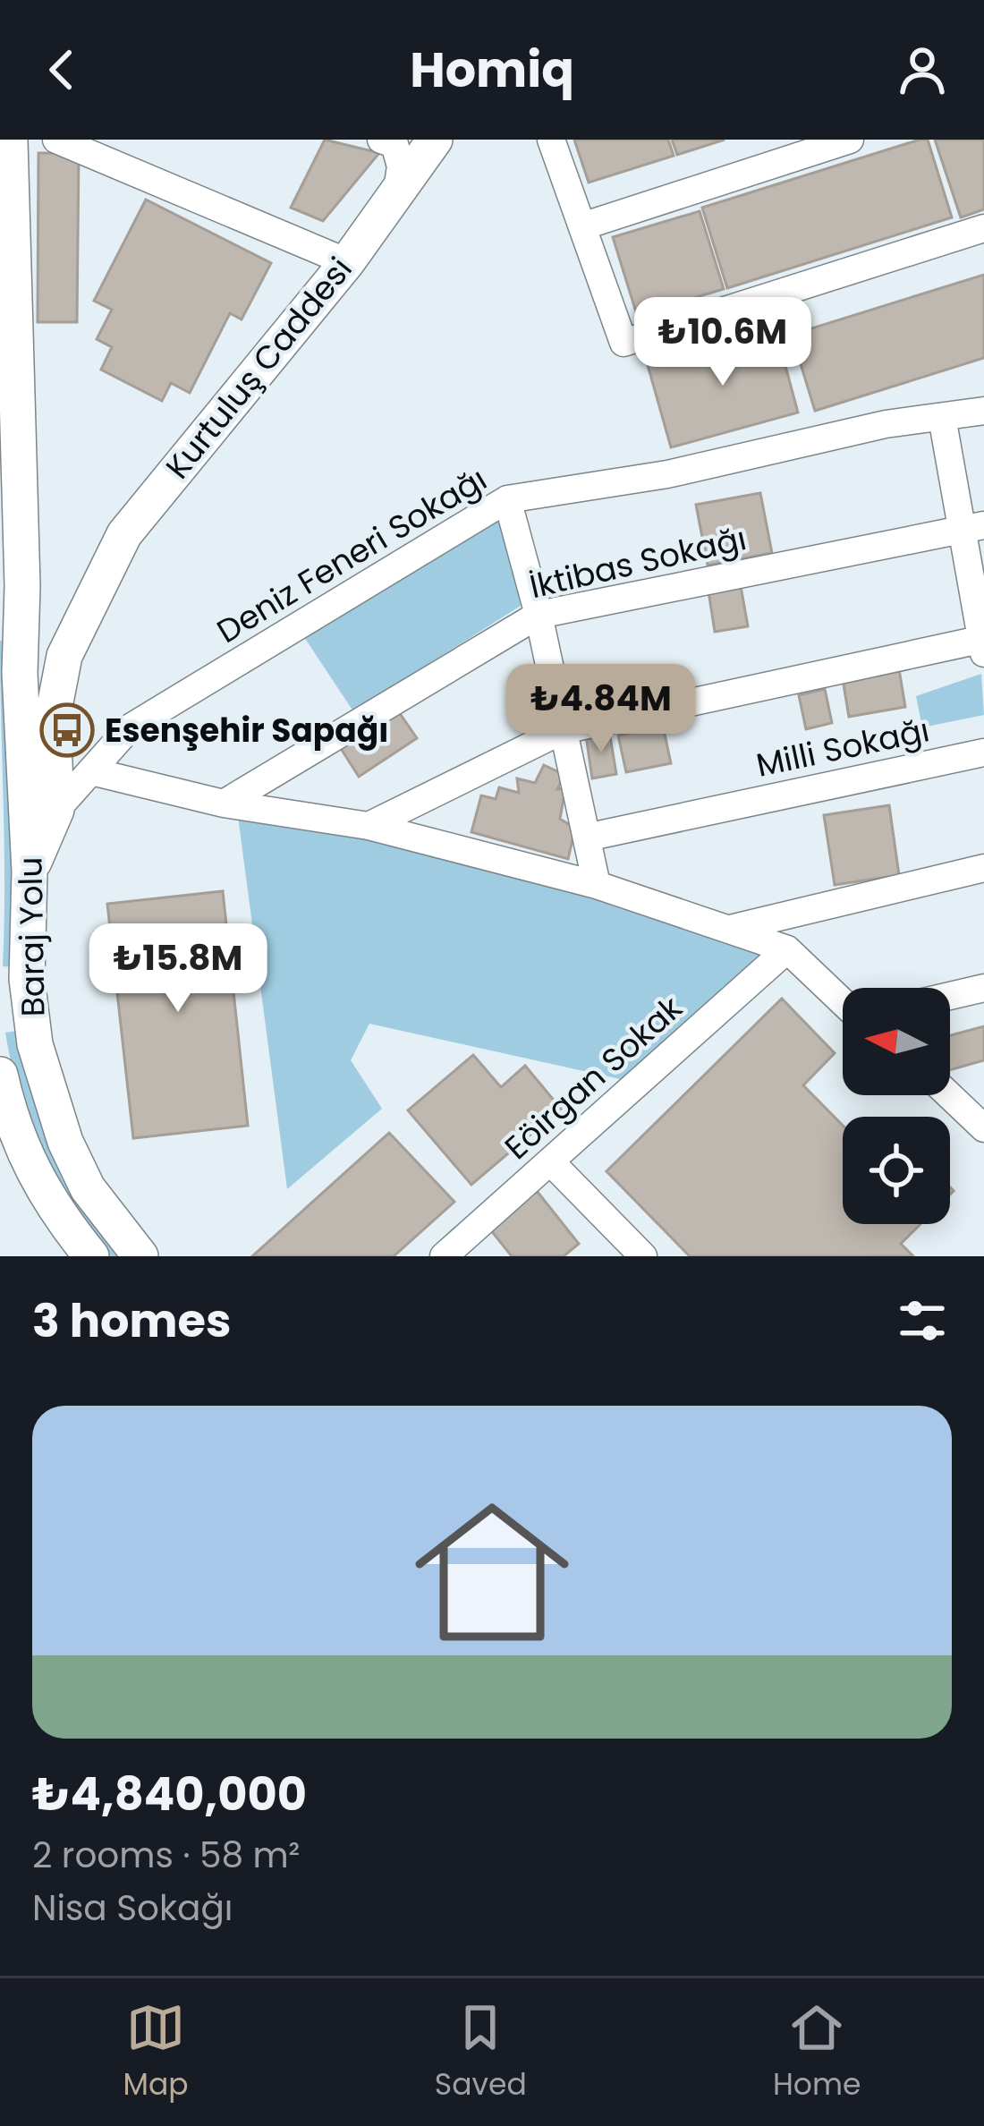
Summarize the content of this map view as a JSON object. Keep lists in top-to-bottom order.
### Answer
{
  "streets": {
    "main road": ["Kurtuluş Caddesi", "Baraj Yolu"],
    "street": [
      "Deniz Feneri Sokağı",
      "İktibas Sokağı",
      "Milli Sokağı",
      "Eöirgan Sokak"
    ]
  },
  "crossings": [
    ["Kurtuluş Caddesi", "Deniz Feneri Sokağı"]
  ],
  "places": {
    "bus stop": ["Esenşehir Sapağı"]
  },
  "north": "left",
  "page": {
    "header": "Homiq",
    "price": ["₺10.6M", "₺4.84M", "₺15.8M"],
    "heading": "3 homes",
    "list": [
      {
        "name": "₺4,840,000",
        "note": "2 rooms · 58 m² · Nisa Sokağı"
      }
    ],
    "tabs": ["Map", "Saved", "Home"]
  }
}
